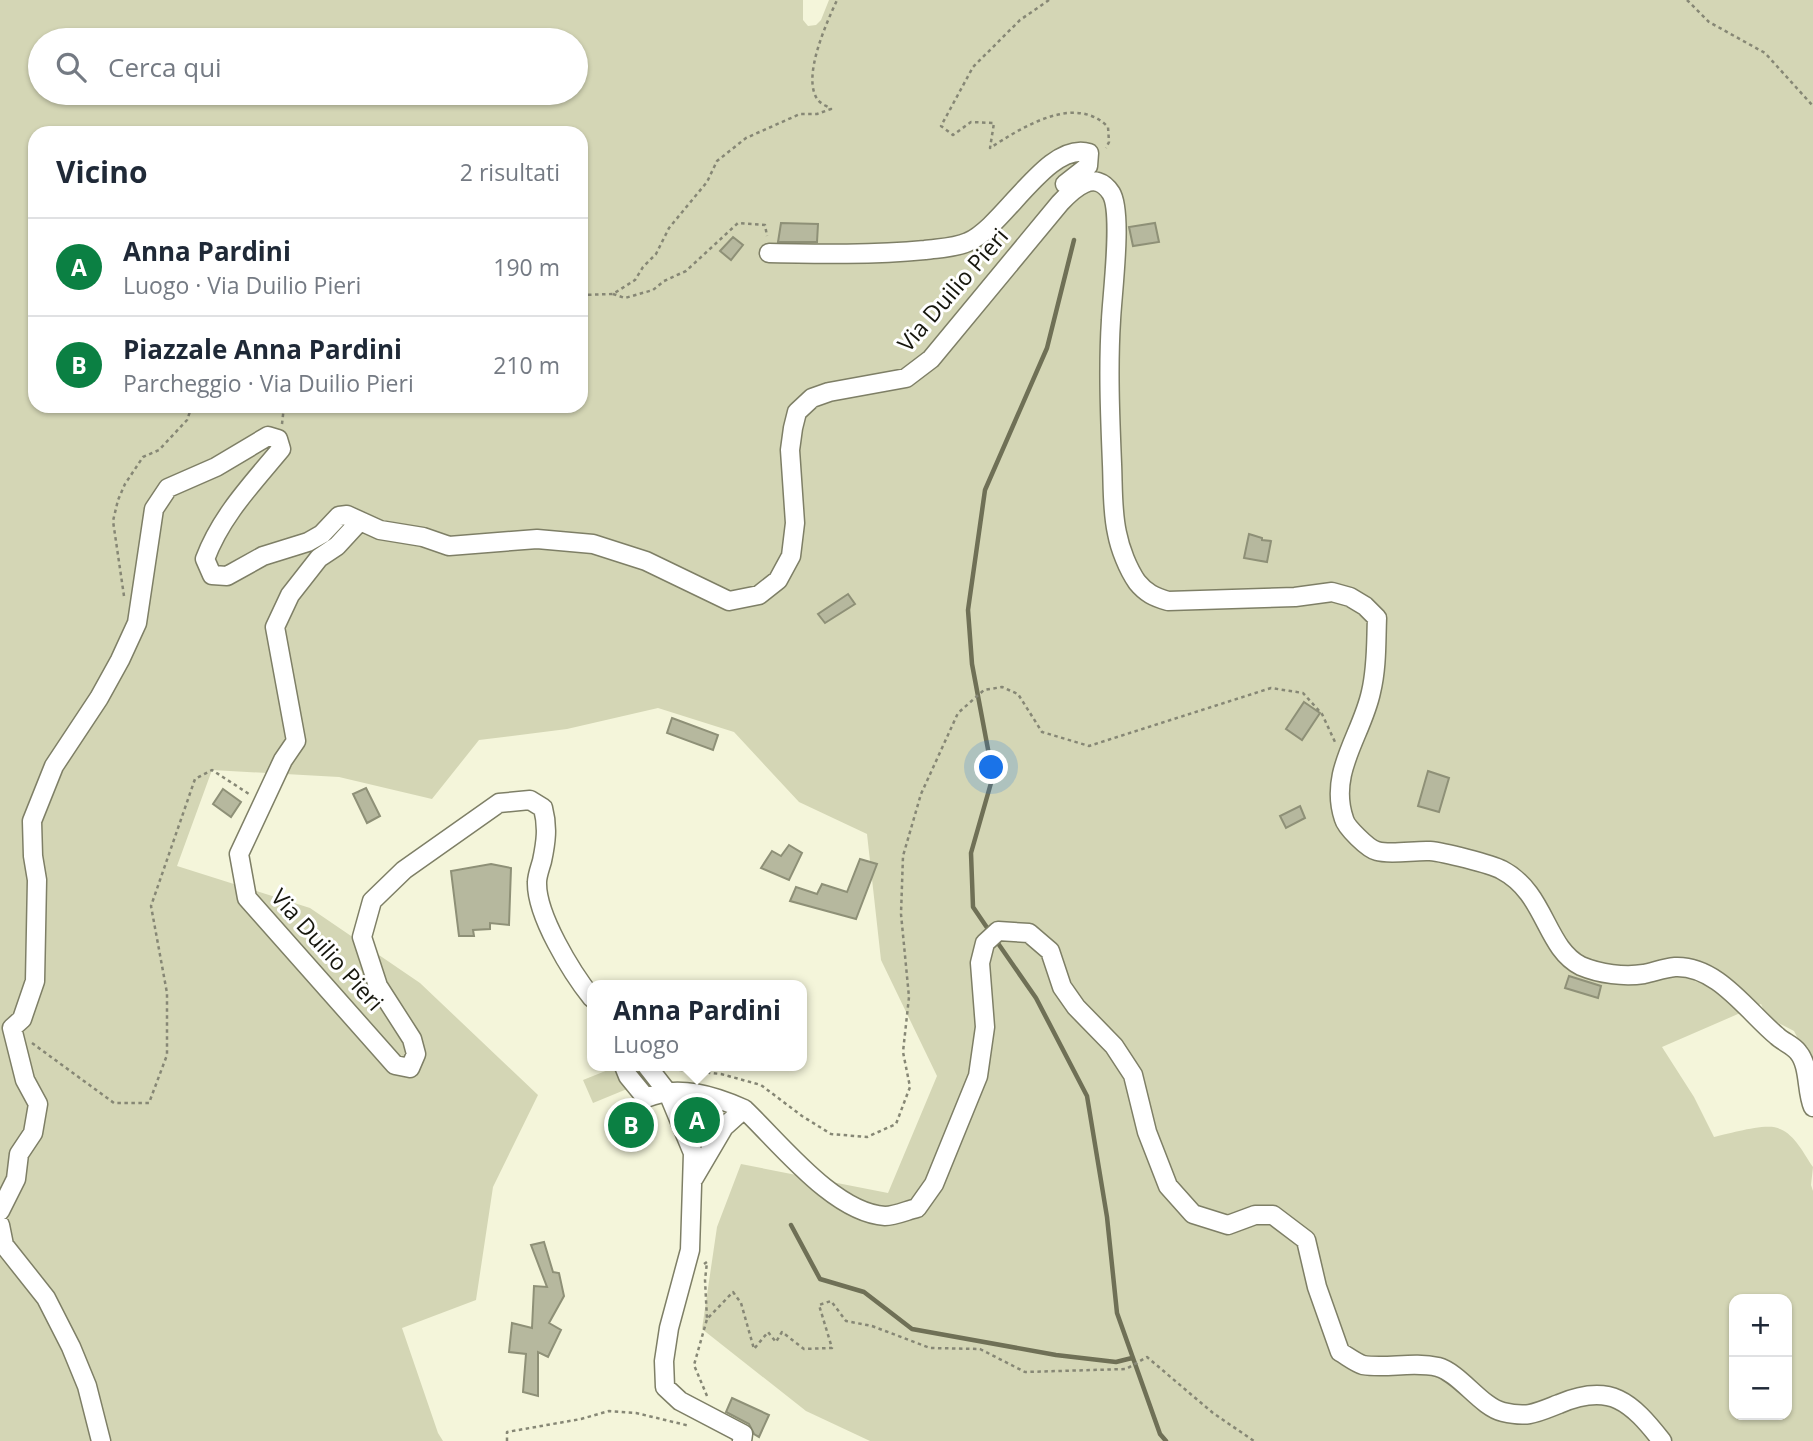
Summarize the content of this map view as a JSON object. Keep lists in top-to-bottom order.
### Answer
{
  "streets": {
    "street": ["Via Duilio Pieri"]
  },
  "page": {
    "search": "Cerca qui",
    "heading": ["Vicino", "2 risultati"],
    "list": [
      {
        "mark": "A",
        "name": "Anna Pardini",
        "note": "Luogo · Via Duilio Pieri",
        "value": "190 m"
      },
      {
        "mark": "B",
        "name": "Piazzale Anna Pardini",
        "note": "Parcheggio · Via Duilio Pieri",
        "value": "210 m"
      }
    ],
    "popup": ["Anna Pardini", "Luogo"],
    "pins": ["A", "B"],
    "map_buttons": ["+", "−"]
  }
}
